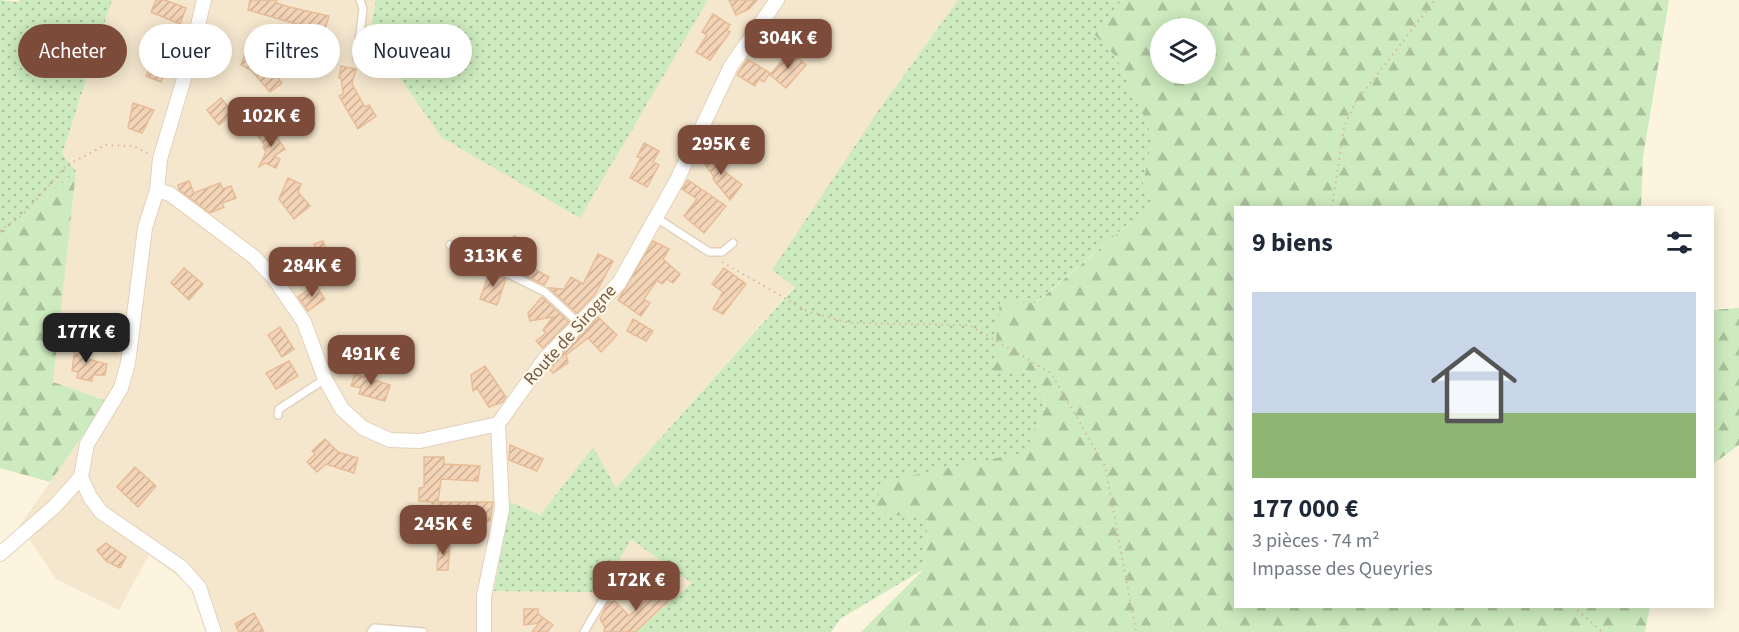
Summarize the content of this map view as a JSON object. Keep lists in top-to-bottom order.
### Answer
{
  "streets": {
    "street": ["Route de Sirogne"]
  },
  "page": {
    "price": [
      "304K €",
      "102K €",
      "295K €",
      "313K €",
      "284K €",
      "177K €",
      "491K €",
      "245K €",
      "172K €"
    ],
    "chip": [
      "Acheter",
      "Louer",
      "Filtres",
      "Nouveau"
    ],
    "heading": "9 biens",
    "list": [
      {
        "name": "177 000 €",
        "note": "3 pièces · 74 m² · Impasse des Queyries"
      }
    ]
  }
}
